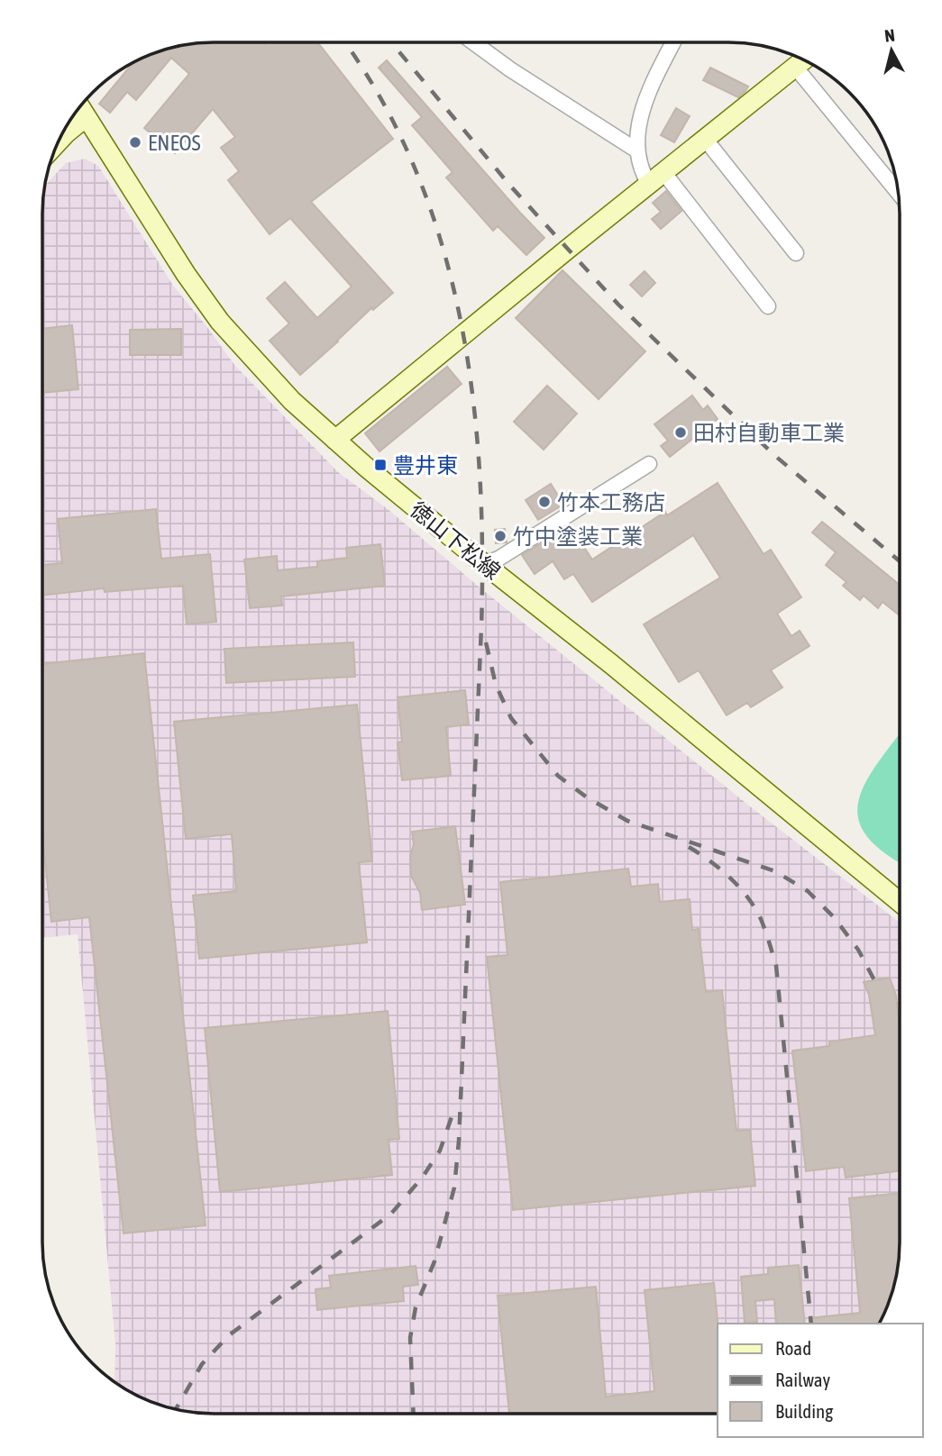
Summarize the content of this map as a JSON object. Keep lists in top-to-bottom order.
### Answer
{
  "streets": {
    "main road": ["徳山下松線"]
  },
  "places": {
    "other": [
      "ENEOS",
      "田村自動車工業",
      "竹本工務店",
      "竹中塗装工業"
    ],
    "transit": ["豊井東"]
  },
  "legend": ["Road", "Railway", "Building"],
  "north": "top"
}
